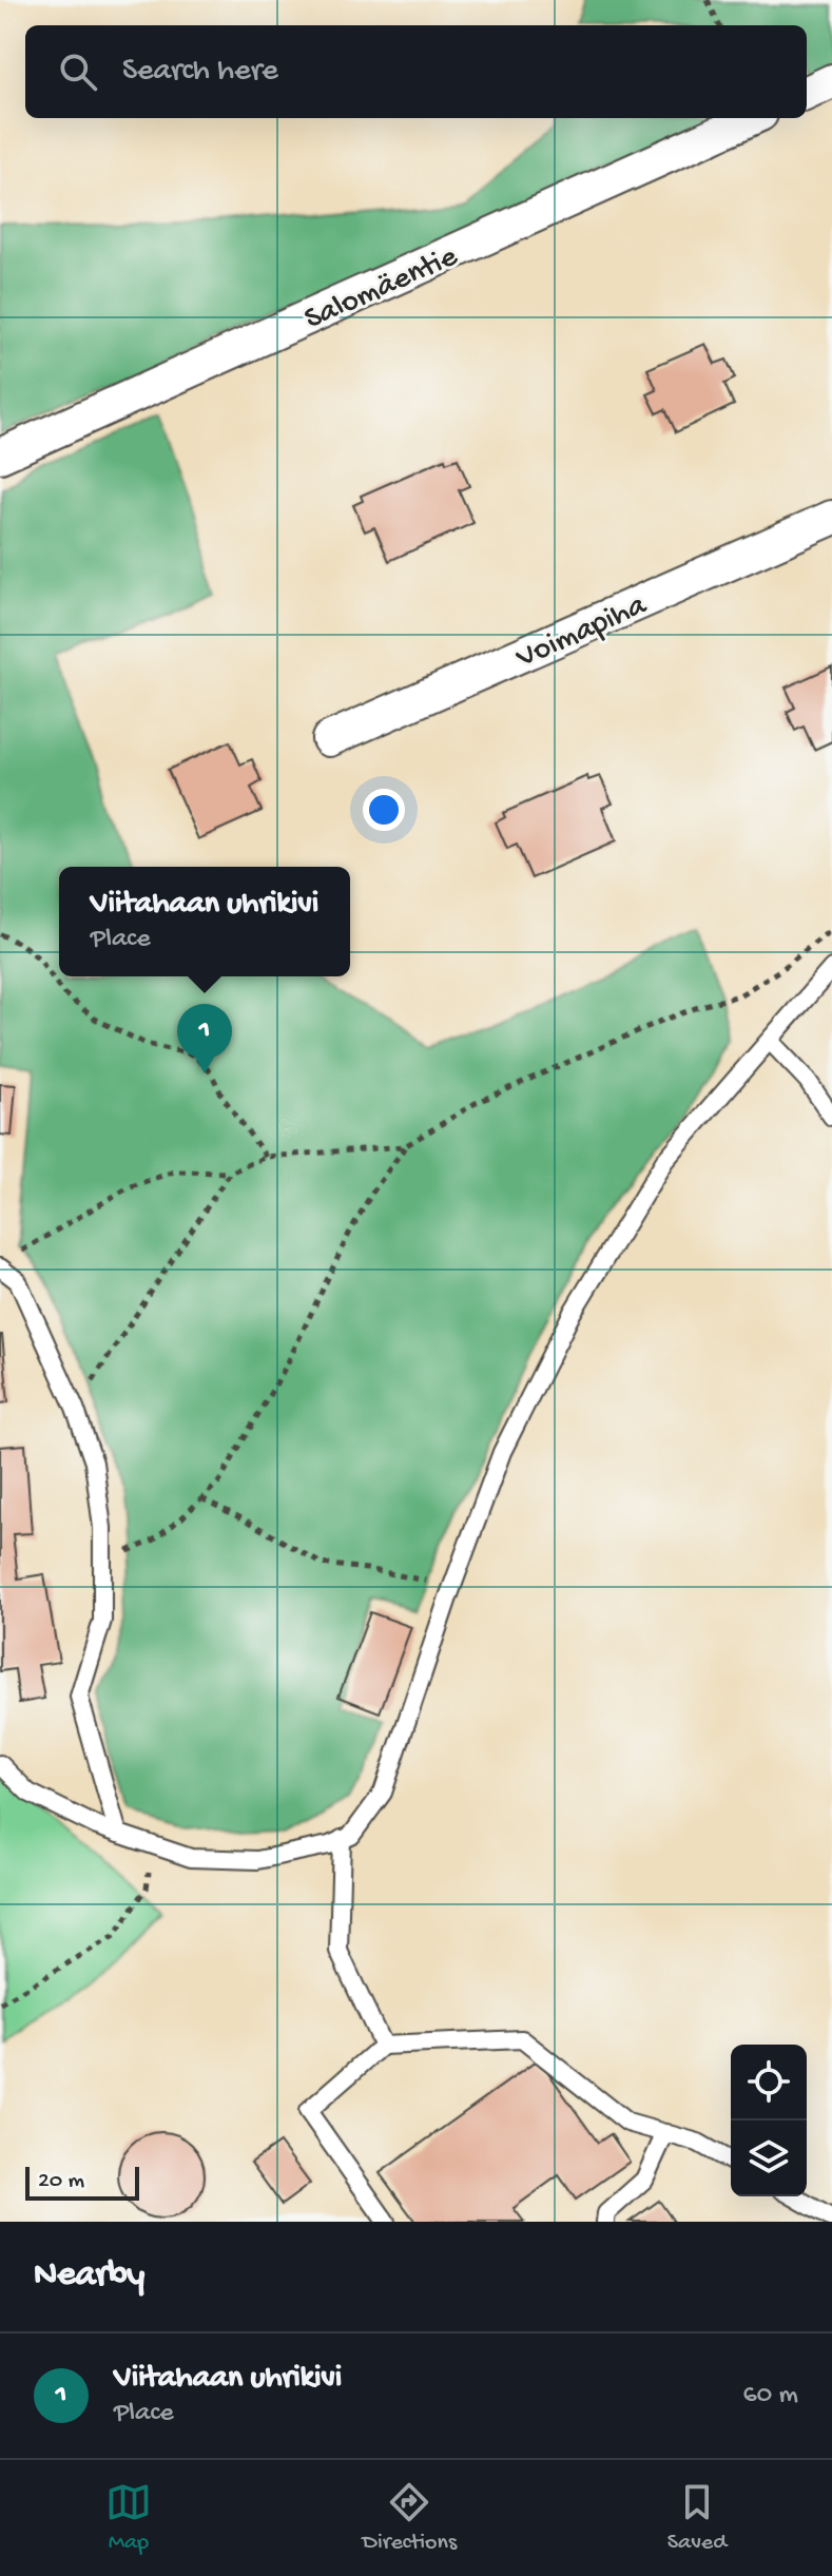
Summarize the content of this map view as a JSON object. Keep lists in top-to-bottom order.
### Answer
{
  "streets": {
    "street": ["Salomäentie", "Voimapiha"]
  },
  "scale_bar": "20 m",
  "page": {
    "search": "Search here",
    "popup": ["Viitahaan uhrikivi", "Place"],
    "pins": "1",
    "scale": "20 m",
    "heading": "Nearby",
    "list": [
      {
        "mark": "1",
        "name": "Viitahaan uhrikivi",
        "note": "Place",
        "value": "60 m"
      }
    ],
    "nav": ["Map", "Directions", "Saved"]
  }
}
